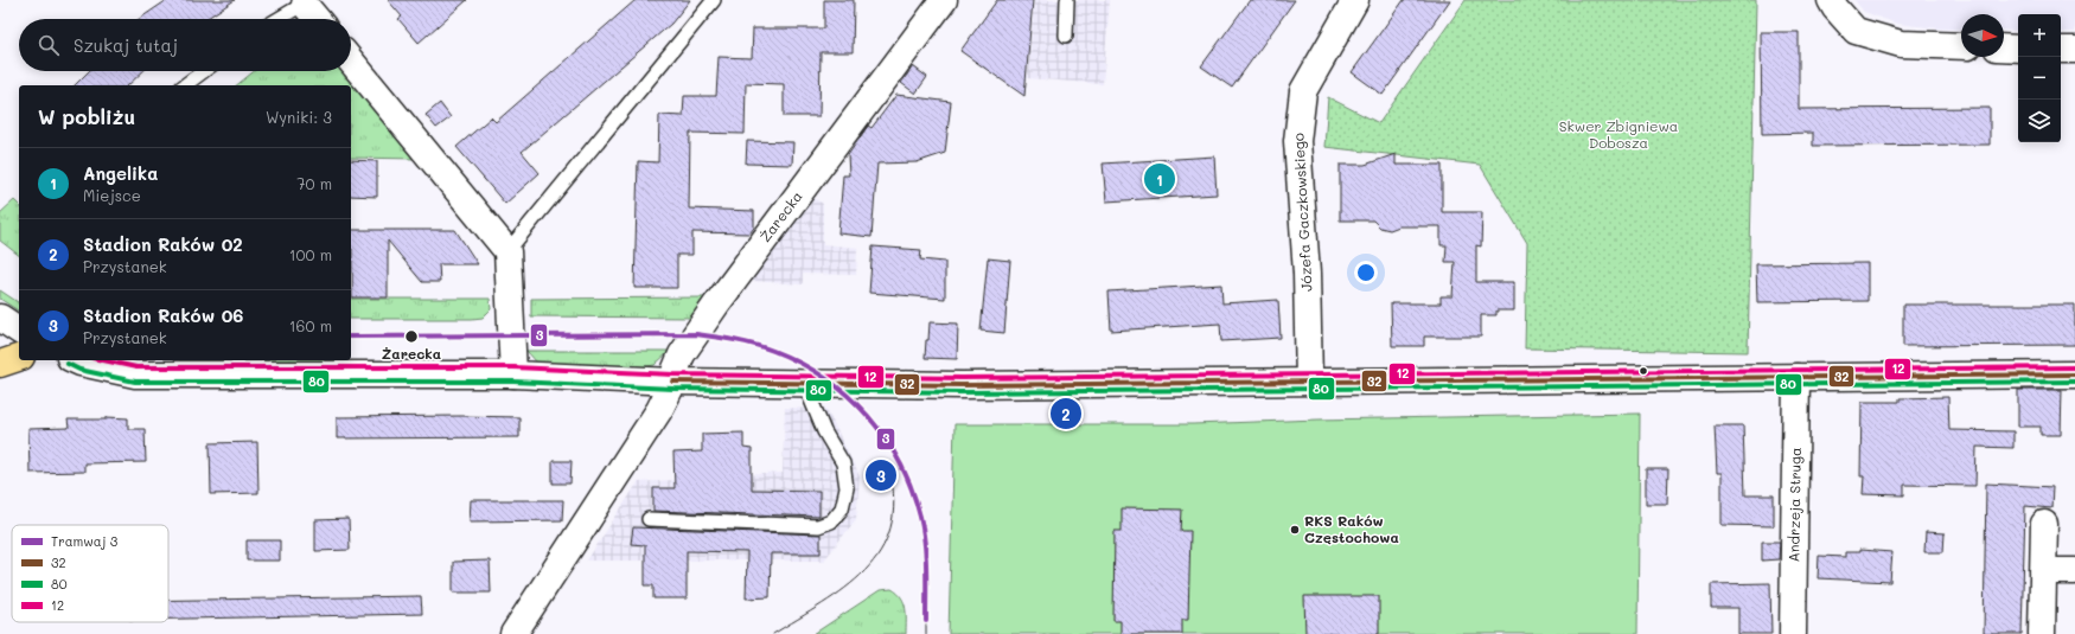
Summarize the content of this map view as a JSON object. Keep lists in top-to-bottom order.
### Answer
{
  "streets": {
    "street": ["Józefa Gaczkowskiego", "Żarecka", "Andrzeja Struga"]
  },
  "parks": ["Skwer Zbigniewa Dobosza"],
  "places": ["Żarecka", "RKS Raków Częstochowa"],
  "lines": [
    "tram line 3",
    "transit line 12",
    "transit line 80",
    "transit line 32"
  ],
  "legend": [
    "Tramwaj 3",
    "32",
    "80",
    "12"
  ],
  "north": "right",
  "page": {
    "map_buttons": ["+", "−"],
    "search": "Szukaj tutaj",
    "heading": ["W pobliżu", "Wyniki: 3"],
    "list": [
      {
        "mark": "1",
        "name": "Angelika",
        "note": "Miejsce",
        "value": "70 m"
      },
      {
        "mark": "2",
        "name": "Stadion Raków 02",
        "note": "Przystanek",
        "value": "100 m"
      },
      {
        "mark": "3",
        "name": "Stadion Raków 06",
        "note": "Przystanek",
        "value": "160 m"
      }
    ],
    "pins": ["1", "2", "3"]
  }
}
